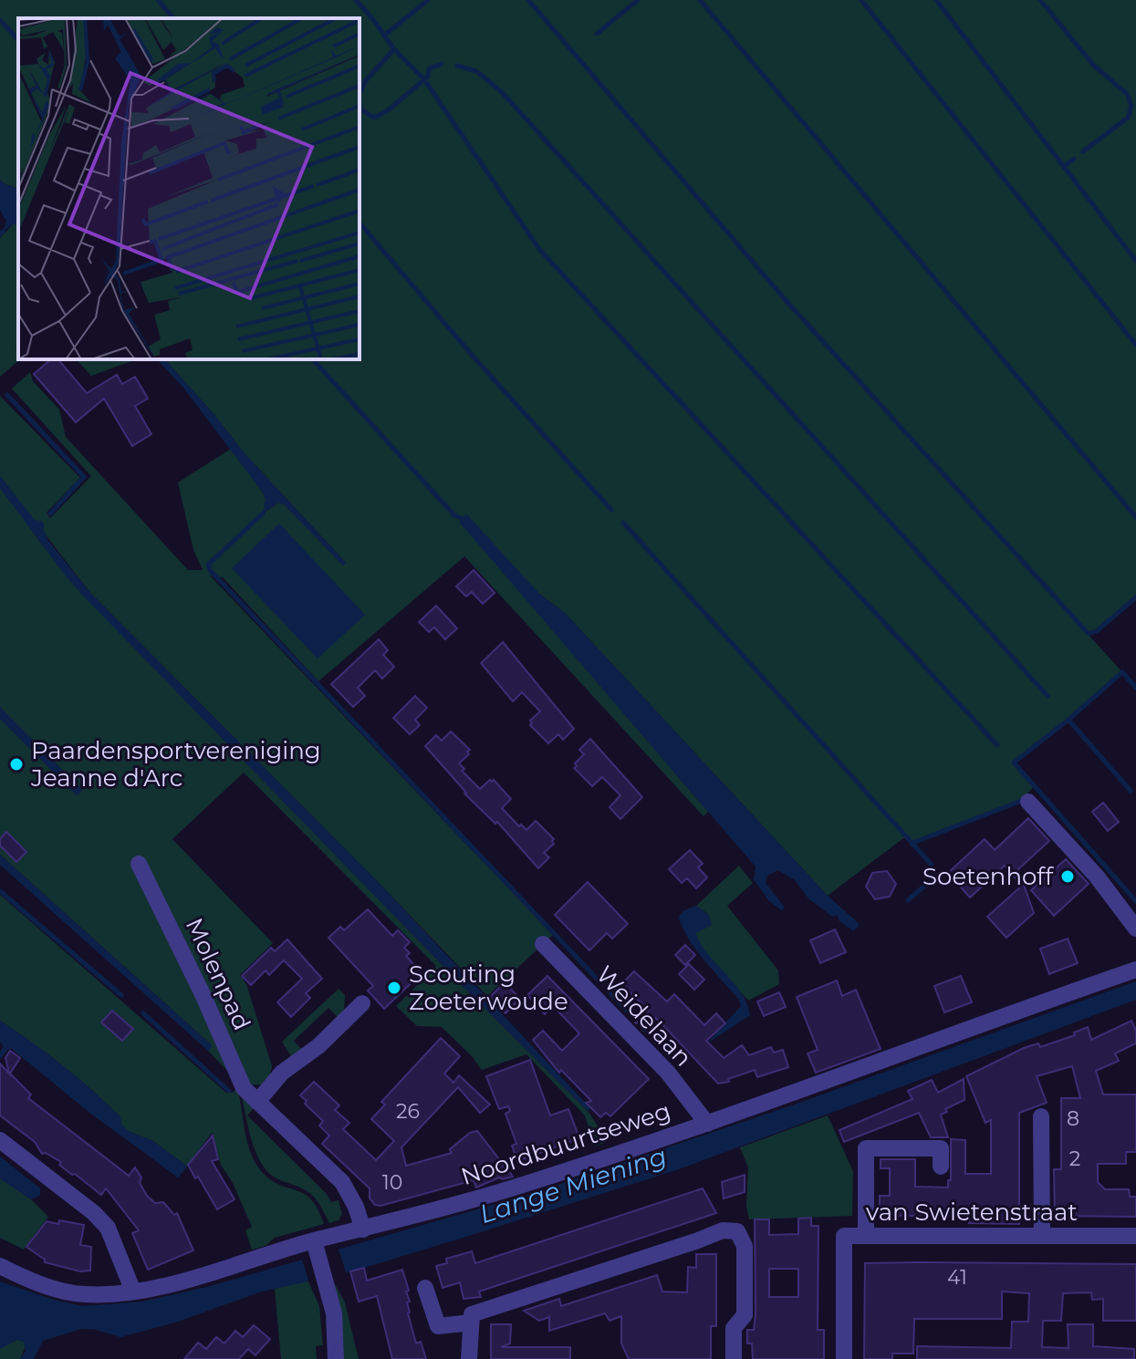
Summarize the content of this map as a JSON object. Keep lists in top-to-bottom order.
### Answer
{
  "streets": {
    "street": [
      "Molenpad",
      "Weidelaan",
      "Noordbuurtseweg",
      "van Swietenstraat"
    ]
  },
  "crossings": [
    ["Molenpad", "Noordbuurtseweg"],
    ["Weidelaan", "Noordbuurtseweg"]
  ],
  "water": ["Lange Miening"],
  "places": ["Paardensportvereniging Jeanne d'Arc", "Soetenhoff", "Scouting Zoeterwoude"],
  "house_numbers": [
    "26",
    "8",
    "2",
    "10",
    "41"
  ]
}
